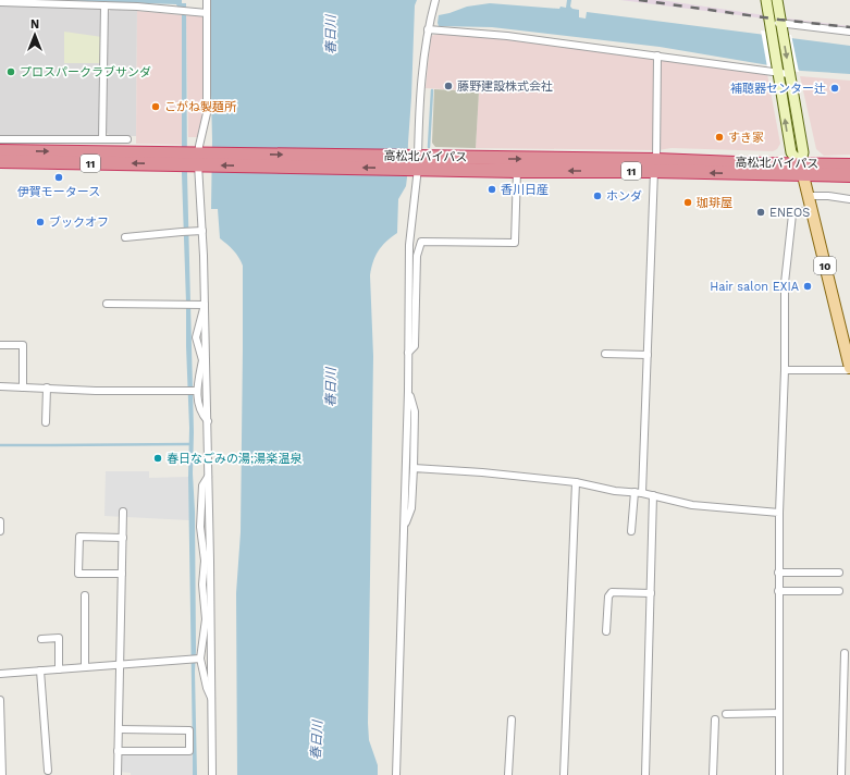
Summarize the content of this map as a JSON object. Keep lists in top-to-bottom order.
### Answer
{
  "streets": {
    "highway": ["高松北バイパス", "11"],
    "main road": ["10"]
  },
  "crossings": [
    ["高松北バイパス", "10"]
  ],
  "water": ["春日川"],
  "places": [
    "プロスパークラブサンダ",
    "藤野建設株式会社",
    "補聴器センター辻",
    "こがね製麺所",
    "すき家",
    "伊賀モータース",
    "香川日産",
    "ホンダ",
    "珈琲屋",
    "ENEOS",
    "ブックオフ",
    "Hair salon EXIA",
    "春日なごみの湯;湯楽温泉"
  ],
  "north": "top"
}
